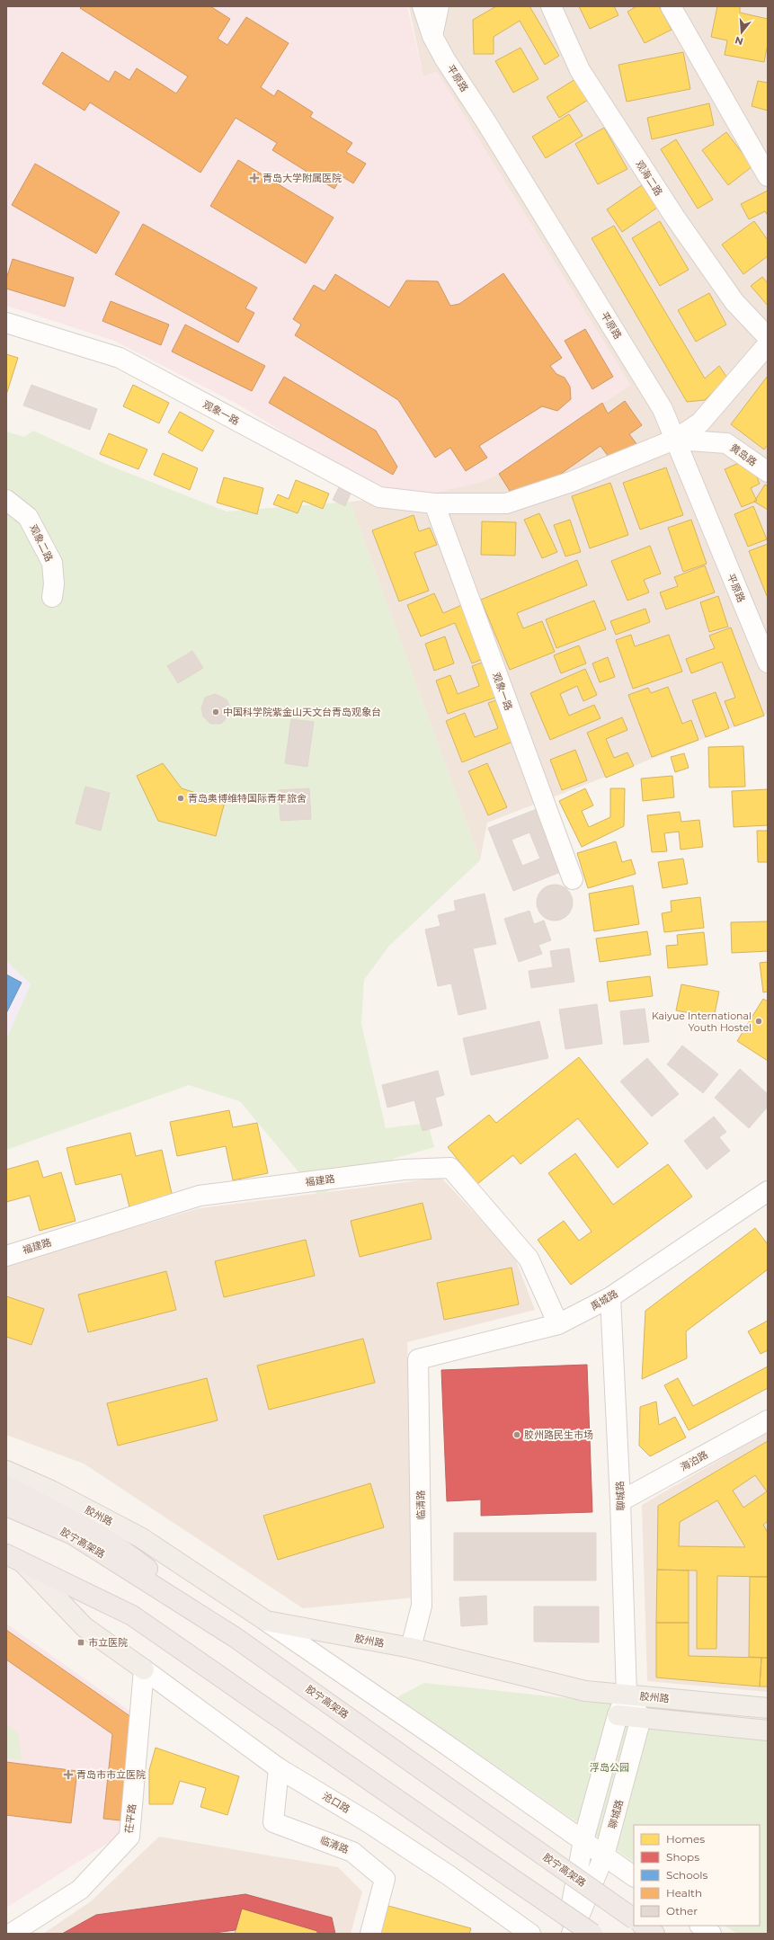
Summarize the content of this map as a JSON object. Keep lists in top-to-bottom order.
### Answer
{
  "streets": {
    "highway": ["胶宁高架路"],
    "main road": ["胶州路"],
    "street": [
      "平原路",
      "观海二路",
      "观象一路",
      "黄岛路",
      "观象二路",
      "福建路",
      "禹城路",
      "海泊路",
      "聊城路",
      "临清路",
      "沧口路",
      "茌平路"
    ]
  },
  "crossings": [
    ["平原路", "观象一路"],
    ["平原路", "黄岛路"],
    ["观象一路", "黄岛路"],
    ["福建路", "禹城路"],
    ["禹城路", "聊城路"],
    ["禹城路", "临清路"],
    ["海泊路", "聊城路"],
    ["聊城路", "胶州路"],
    ["临清路", "胶州路"],
    ["临清路", "沧口路"],
    ["沧口路", "茌平路"]
  ],
  "parks": ["浮岛公园"],
  "places": {
    "health": ["青岛大学附属医院", "青岛市市立医院"],
    "other": [
      "中国科学院紫金山天文台青岛观象台",
      "青岛奥博维特国际青年旅舍",
      "Kaiyue International Youth Hostel",
      "胶州路民生市场"
    ],
    "transit": ["市立医院"]
  },
  "legend": [
    "Homes",
    "Shops",
    "Schools",
    "Health",
    "Other"
  ],
  "north": "bottom"
}
